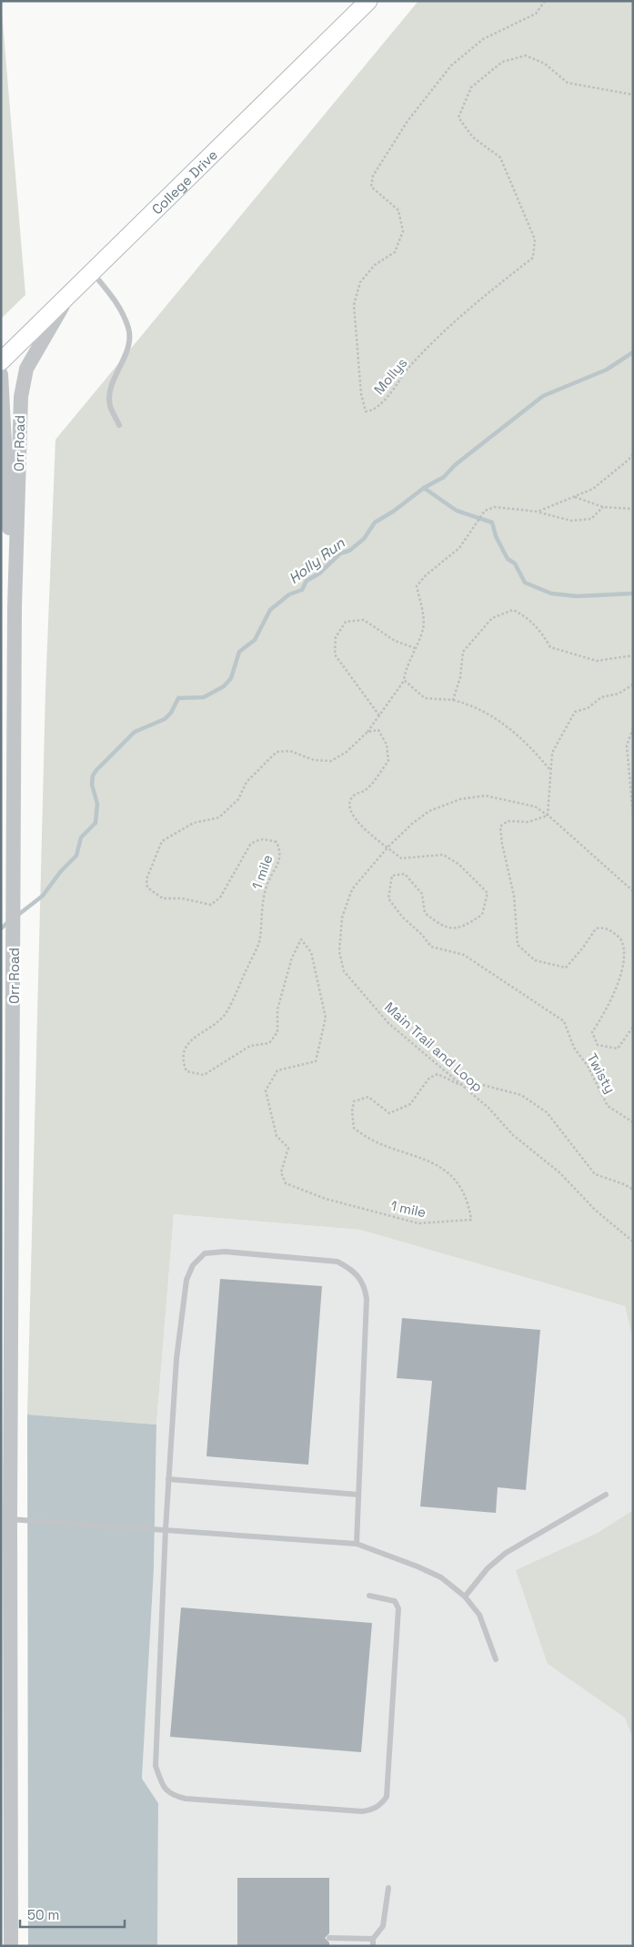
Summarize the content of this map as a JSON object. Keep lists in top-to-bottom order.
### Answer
{
  "streets": {
    "main road": ["College Drive"],
    "street": ["Orr Road"],
    "path": [
      "Mollys",
      "1 mile",
      "Main Trail and Loop",
      "Twisty"
    ]
  },
  "crossings": [
    ["College Drive", "Orr Road"],
    ["1 mile", "Main Trail and Loop"],
    ["Main Trail and Loop", "Twisty"]
  ],
  "water": ["Holly Run"],
  "scale_bar": "50 m"
}
